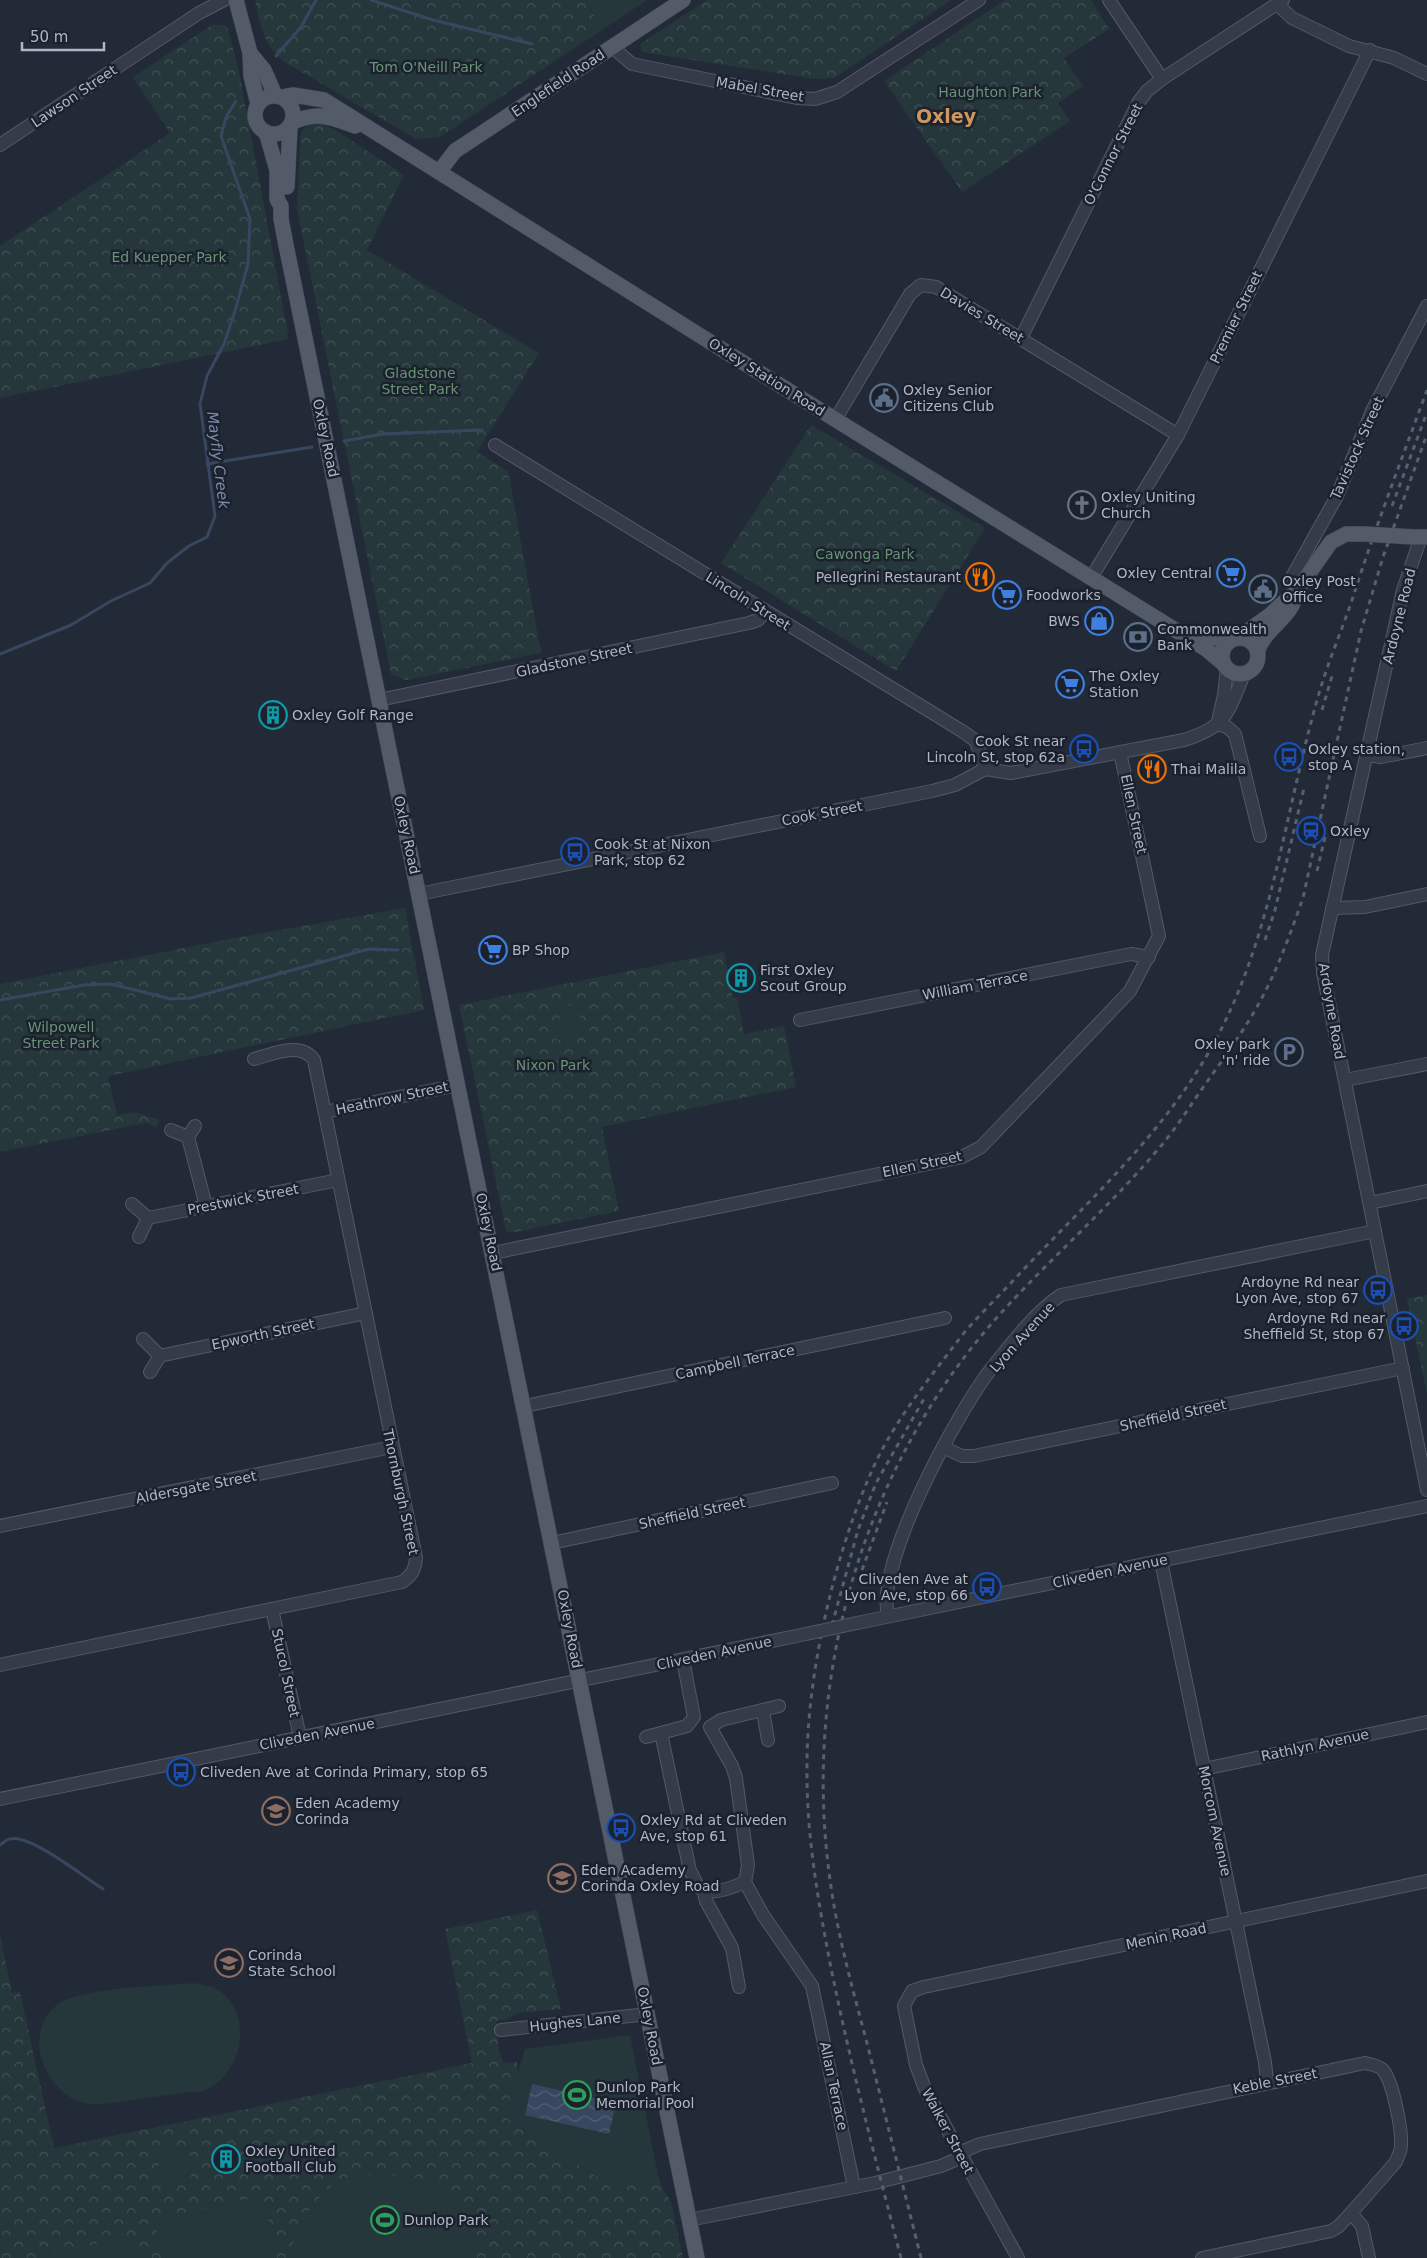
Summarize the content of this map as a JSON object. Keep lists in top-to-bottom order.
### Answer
{
  "streets": {
    "main road": ["Englefield Road", "Oxley Station Road", "Oxley Road"],
    "street": [
      "Mabel Street",
      "Lawson Street",
      "O'Connor Street",
      "Davies Street",
      "Premier Street",
      "Tavistock Street",
      "Lincoln Street",
      "Ardoyne Road",
      "Gladstone Street",
      "Cook Street",
      "Ellen Street",
      "William Terrace",
      "Heathrow Street",
      "Prestwick Street",
      "Epworth Street",
      "Lyon Avenue",
      "Campbell Terrace",
      "Sheffield Street",
      "Aldersgate Street",
      "Thornburgh Street",
      "Cliveden Avenue",
      "Stucol Street",
      "Rathlyn Avenue",
      "Morcom Avenue",
      "Menin Road",
      "Hughes Lane",
      "Keble Street",
      "Allan Terrace",
      "Walker Street"
    ]
  },
  "crossings": [
    ["Englefield Road", "Mabel Street"],
    ["Englefield Road", "Oxley Station Road"],
    ["O'Connor Street", "Davies Street"],
    ["Davies Street", "Premier Street"],
    ["Davies Street", "Oxley Station Road"],
    ["Premier Street", "Oxley Station Road"],
    ["Oxley Station Road", "Oxley Road"],
    ["Oxley Road", "Gladstone Street"],
    ["Oxley Road", "Cook Street"],
    ["Oxley Road", "Ellen Street"],
    ["Oxley Road", "Heathrow Street"],
    ["Oxley Road", "Campbell Terrace"],
    ["Oxley Road", "Sheffield Street"],
    ["Oxley Road", "Cliveden Avenue"],
    ["Oxley Road", "Hughes Lane"],
    ["Lincoln Street", "Gladstone Street"],
    ["Lincoln Street", "Cook Street"],
    ["Ardoyne Road", "Lyon Avenue"],
    ["Ardoyne Road", "Sheffield Street"],
    ["Ellen Street", "William Terrace"],
    ["Heathrow Street", "Thornburgh Street"],
    ["Prestwick Street", "Thornburgh Street"],
    ["Epworth Street", "Thornburgh Street"],
    ["Lyon Avenue", "Sheffield Street"],
    ["Lyon Avenue", "Cliveden Avenue"],
    ["Aldersgate Street", "Thornburgh Street"],
    ["Thornburgh Street", "Stucol Street"],
    ["Cliveden Avenue", "Stucol Street"],
    ["Cliveden Avenue", "Morcom Avenue"],
    ["Rathlyn Avenue", "Morcom Avenue"],
    ["Morcom Avenue", "Menin Road"],
    ["Morcom Avenue", "Keble Street"],
    ["Menin Road", "Walker Street"],
    ["Keble Street", "Walker Street"]
  ],
  "districts": ["Oxley"],
  "water": ["Mayfly Creek"],
  "parks": [
    "Tom O'Neill Park",
    "Haughton Park",
    "Ed Kuepper Park",
    "Gladstone Street Park",
    "Cawonga Park",
    "Wilpowell Street Park",
    "Nixon Park"
  ],
  "places": {
    "public building": ["Oxley Senior Citizens Club", "Oxley Post Office"],
    "church": ["Oxley Uniting Church"],
    "supermarket": [
      "Oxley Central",
      "Foodworks",
      "The Oxley Station",
      "BP Shop"
    ],
    "restaurant": ["Pellegrini Restaurant", "Thai Malila"],
    "shop": ["BWS"],
    "bank": ["Commonwealth Bank"],
    "building": ["Oxley Golf Range", "First Oxley Scout Group", "Oxley United Football Club"],
    "bus stop": [
      "Cook St near Lincoln St, stop 62a",
      "Oxley station, stop A",
      "Cook St at Nixon Park, stop 62",
      "Ardoyne Rd near Lyon Ave, stop 67",
      "Ardoyne Rd near Sheffield St, stop 67",
      "Cliveden Ave at Lyon Ave, stop 66",
      "Cliveden Ave at Corinda Primary, stop 65",
      "Oxley Rd at Cliveden Ave, stop 61"
    ],
    "station": ["Oxley"],
    "parking": ["Oxley park 'n' ride"],
    "school or university": ["Eden Academy Corinda", "Eden Academy Corinda Oxley Road", "Corinda State School"],
    "sports": ["Dunlop Park Memorial Pool", "Dunlop Park"]
  },
  "scale_bar": "50 m"
}
